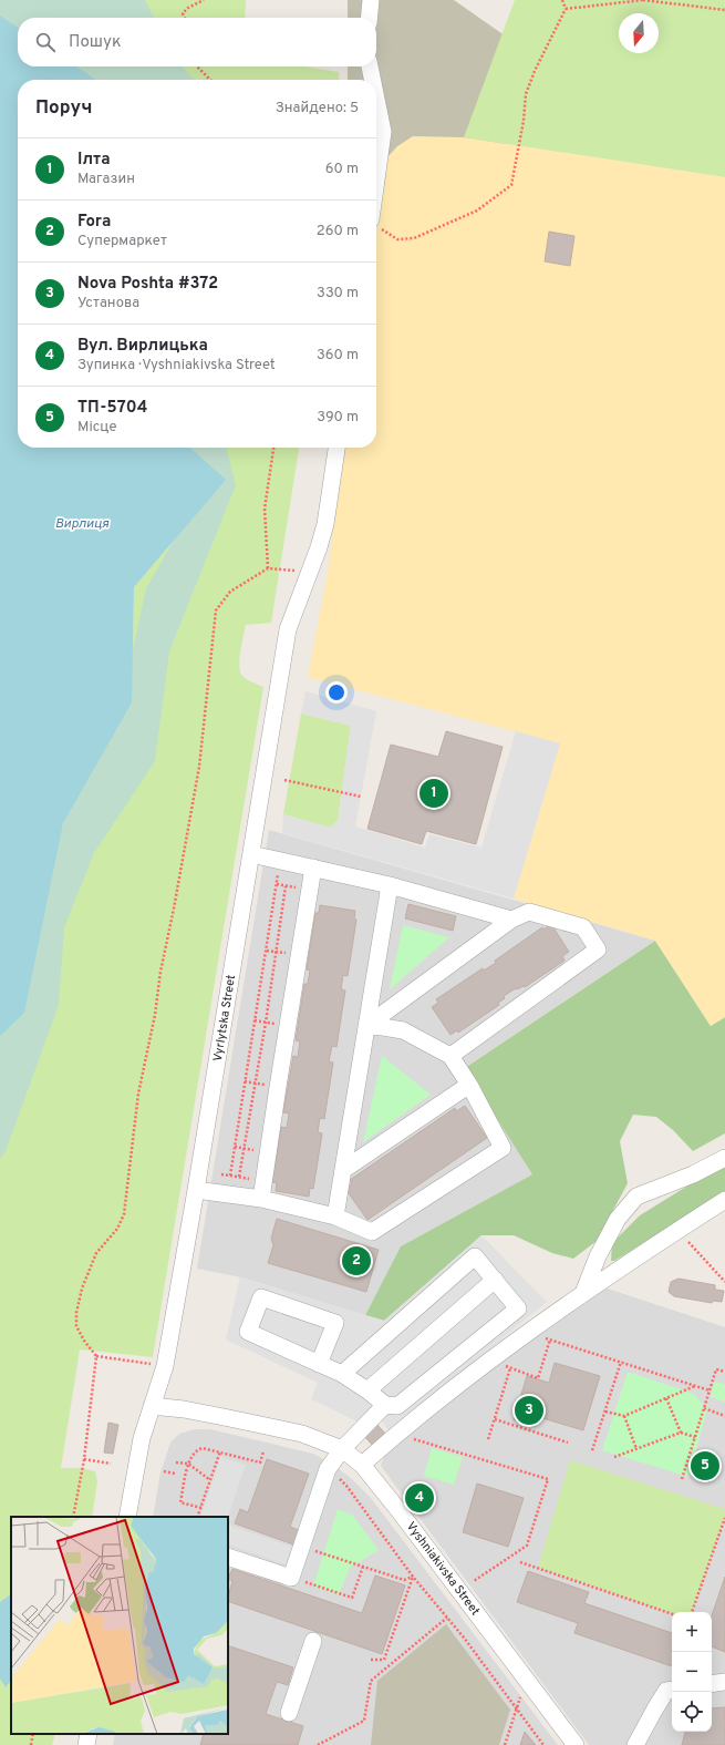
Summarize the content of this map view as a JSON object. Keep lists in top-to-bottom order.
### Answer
{
  "streets": {
    "street": ["Vyrlytska Street", "Vyshniakivska Street"]
  },
  "crossings": [
    ["Vyrlytska Street", "Vyshniakivska Street"]
  ],
  "water": ["Вирлиця"],
  "north": "bottom",
  "page": {
    "search": "Пошук",
    "heading": ["Поруч", "Знайдено: 5"],
    "list": [
      {
        "mark": "1",
        "name": "Ілта",
        "note": "Магазин",
        "value": "60 m"
      },
      {
        "mark": "2",
        "name": "Fora",
        "note": "Супермаркет",
        "value": "260 m"
      },
      {
        "mark": "3",
        "name": "Nova Poshta #372",
        "note": "Установа",
        "value": "330 m"
      },
      {
        "mark": "4",
        "name": "Вул. Вирлицька",
        "note": "Зупинка · Vyshniakivska Street",
        "value": "360 m"
      },
      {
        "mark": "5",
        "name": "ТП-5704",
        "note": "Місце",
        "value": "390 m"
      }
    ],
    "pins": [
      "1",
      "2",
      "3",
      "5",
      "4"
    ],
    "map_buttons": ["+", "−"]
  }
}
